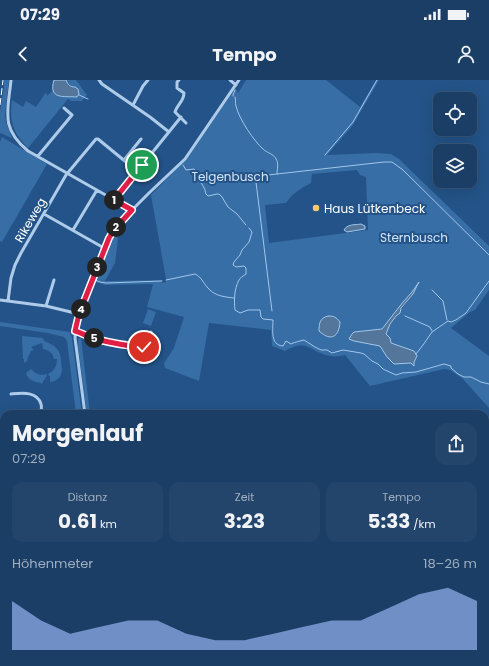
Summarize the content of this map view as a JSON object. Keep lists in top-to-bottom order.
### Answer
{
  "streets": {
    "street": ["Rikeweg"]
  },
  "parks": ["Telgenbusch", "Sternbusch"],
  "places": ["Haus Lütkenbeck"],
  "page": {
    "status": "07:29",
    "header": "Tempo",
    "pins": [
      "1",
      "2",
      "3",
      "4",
      "5"
    ],
    "heading": ["Morgenlauf", "07:29"],
    "stats": [
      ["Distanz", "0.61 km"],
      ["Zeit", "3:23"],
      ["Tempo", "5:33 /km"]
    ],
    "chart": ["Höhenmeter", "18–26 m"]
  }
}
